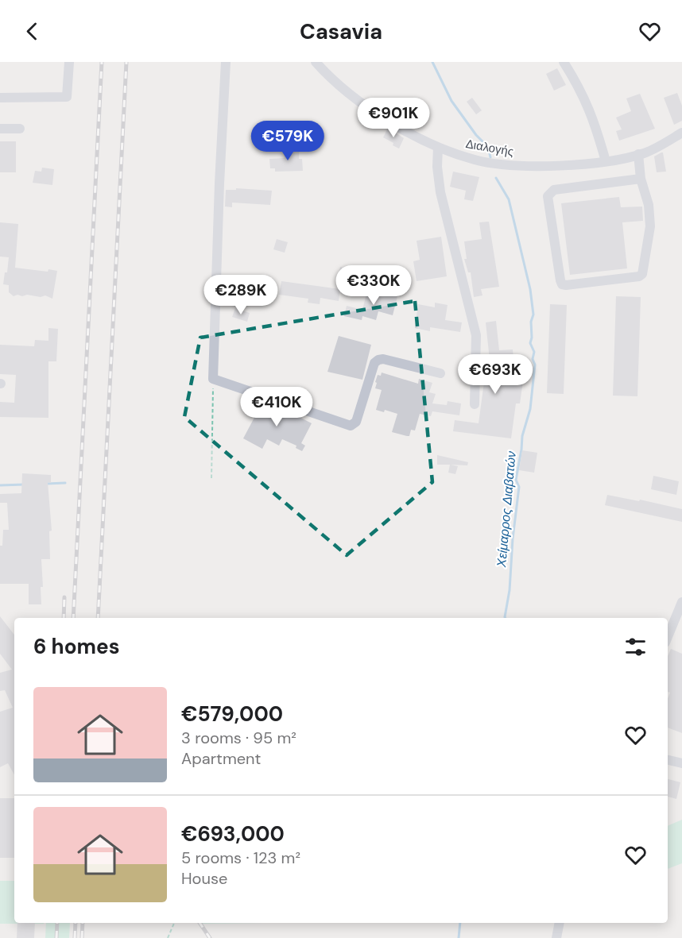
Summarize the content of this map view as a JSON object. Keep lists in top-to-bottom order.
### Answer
{
  "streets": {
    "street": ["Διαλογής"]
  },
  "water": ["Χείμαρρος Διαβατών"],
  "page": {
    "header": "Casavia",
    "price": [
      "€901K",
      "€579K",
      "€330K",
      "€289K",
      "€693K",
      "€410K"
    ],
    "heading": "6 homes",
    "list": [
      {
        "name": "€579,000",
        "note": "3 rooms · 95 m² · Apartment"
      },
      {
        "name": "€693,000",
        "note": "5 rooms · 123 m² · House"
      }
    ]
  }
}
